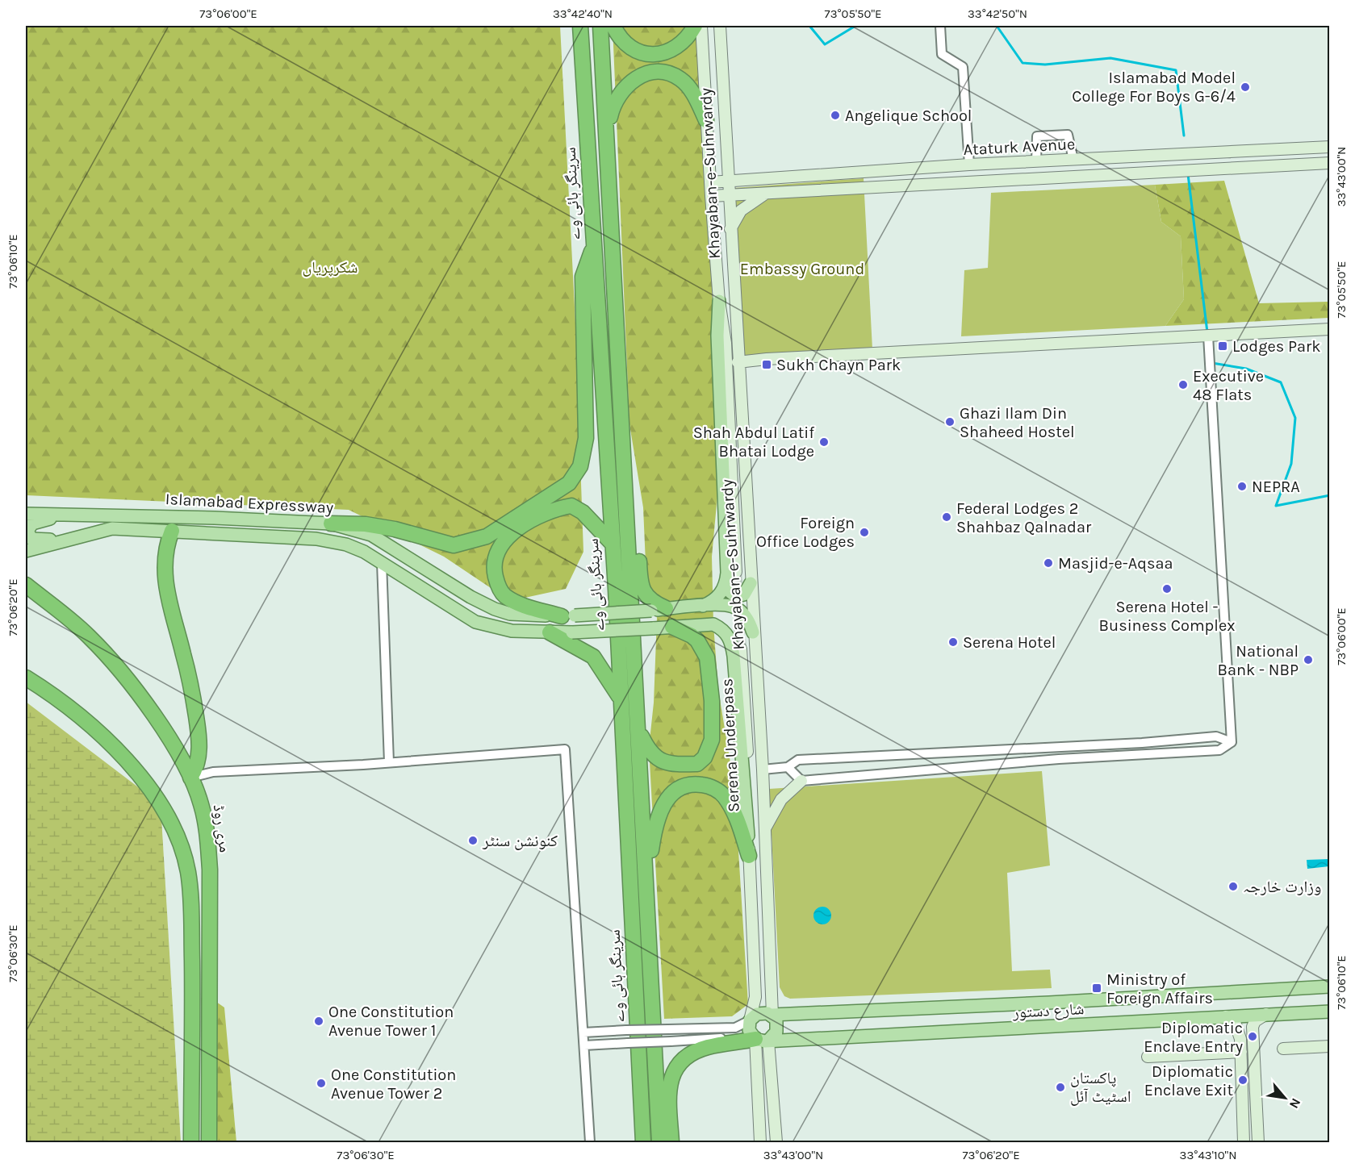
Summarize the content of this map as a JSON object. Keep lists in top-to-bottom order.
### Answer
{
  "streets": {
    "highway": ["سرینگر ہائی وے", "مری روڈ"],
    "main road": ["Khayaban-e-Suhrwardy", "Islamabad Expressway", "شارع دستور"],
    "street": ["Ataturk Avenue"]
  },
  "crossings": [
    ["Ataturk Avenue", "Khayaban-e-Suhrwardy"],
    ["Khayaban-e-Suhrwardy", "Islamabad Expressway"],
    ["Khayaban-e-Suhrwardy", "شارع دستور"]
  ],
  "parks": ["شکرپریاں", "Embassy Ground"],
  "places": {
    "other": [
      "Islamabad Model College For Boys G-6/4",
      "Angelique School",
      "Executive 48 Flats",
      "Ghazi Ilam Din Shaheed Hostel",
      "Shah Abdul Latif Bhatai Lodge",
      "NEPRA",
      "Federal Lodges 2 Shahbaz Qalnadar",
      "Foreign Office Lodges",
      "Masjid-e-Aqsaa",
      "Serena Hotel - Business Complex",
      "Serena Hotel",
      "National Bank - NBP",
      "کنونشن سنٹر",
      "وزارت خارجہ",
      "One Constitution Avenue Tower 1",
      "Diplomatic Enclave Entry",
      "Diplomatic Enclave Exit",
      "One Constitution Avenue Tower 2",
      "پاکستان اسٹیٹ آئل"
    ],
    "transit": ["Lodges Park", "Sukh Chayn Park", "Ministry of Foreign Affairs"]
  },
  "north": "bottom right",
  "coordinates": [
    "73°06'00\"E",
    "33°42'40\"N",
    "73°05'50\"E",
    "33°42'50\"N",
    "33°43'00\"N",
    "73°06'10\"E",
    "73°06'20\"E",
    "73°06'30\"E",
    "33°43'10\"N"
  ]
}
